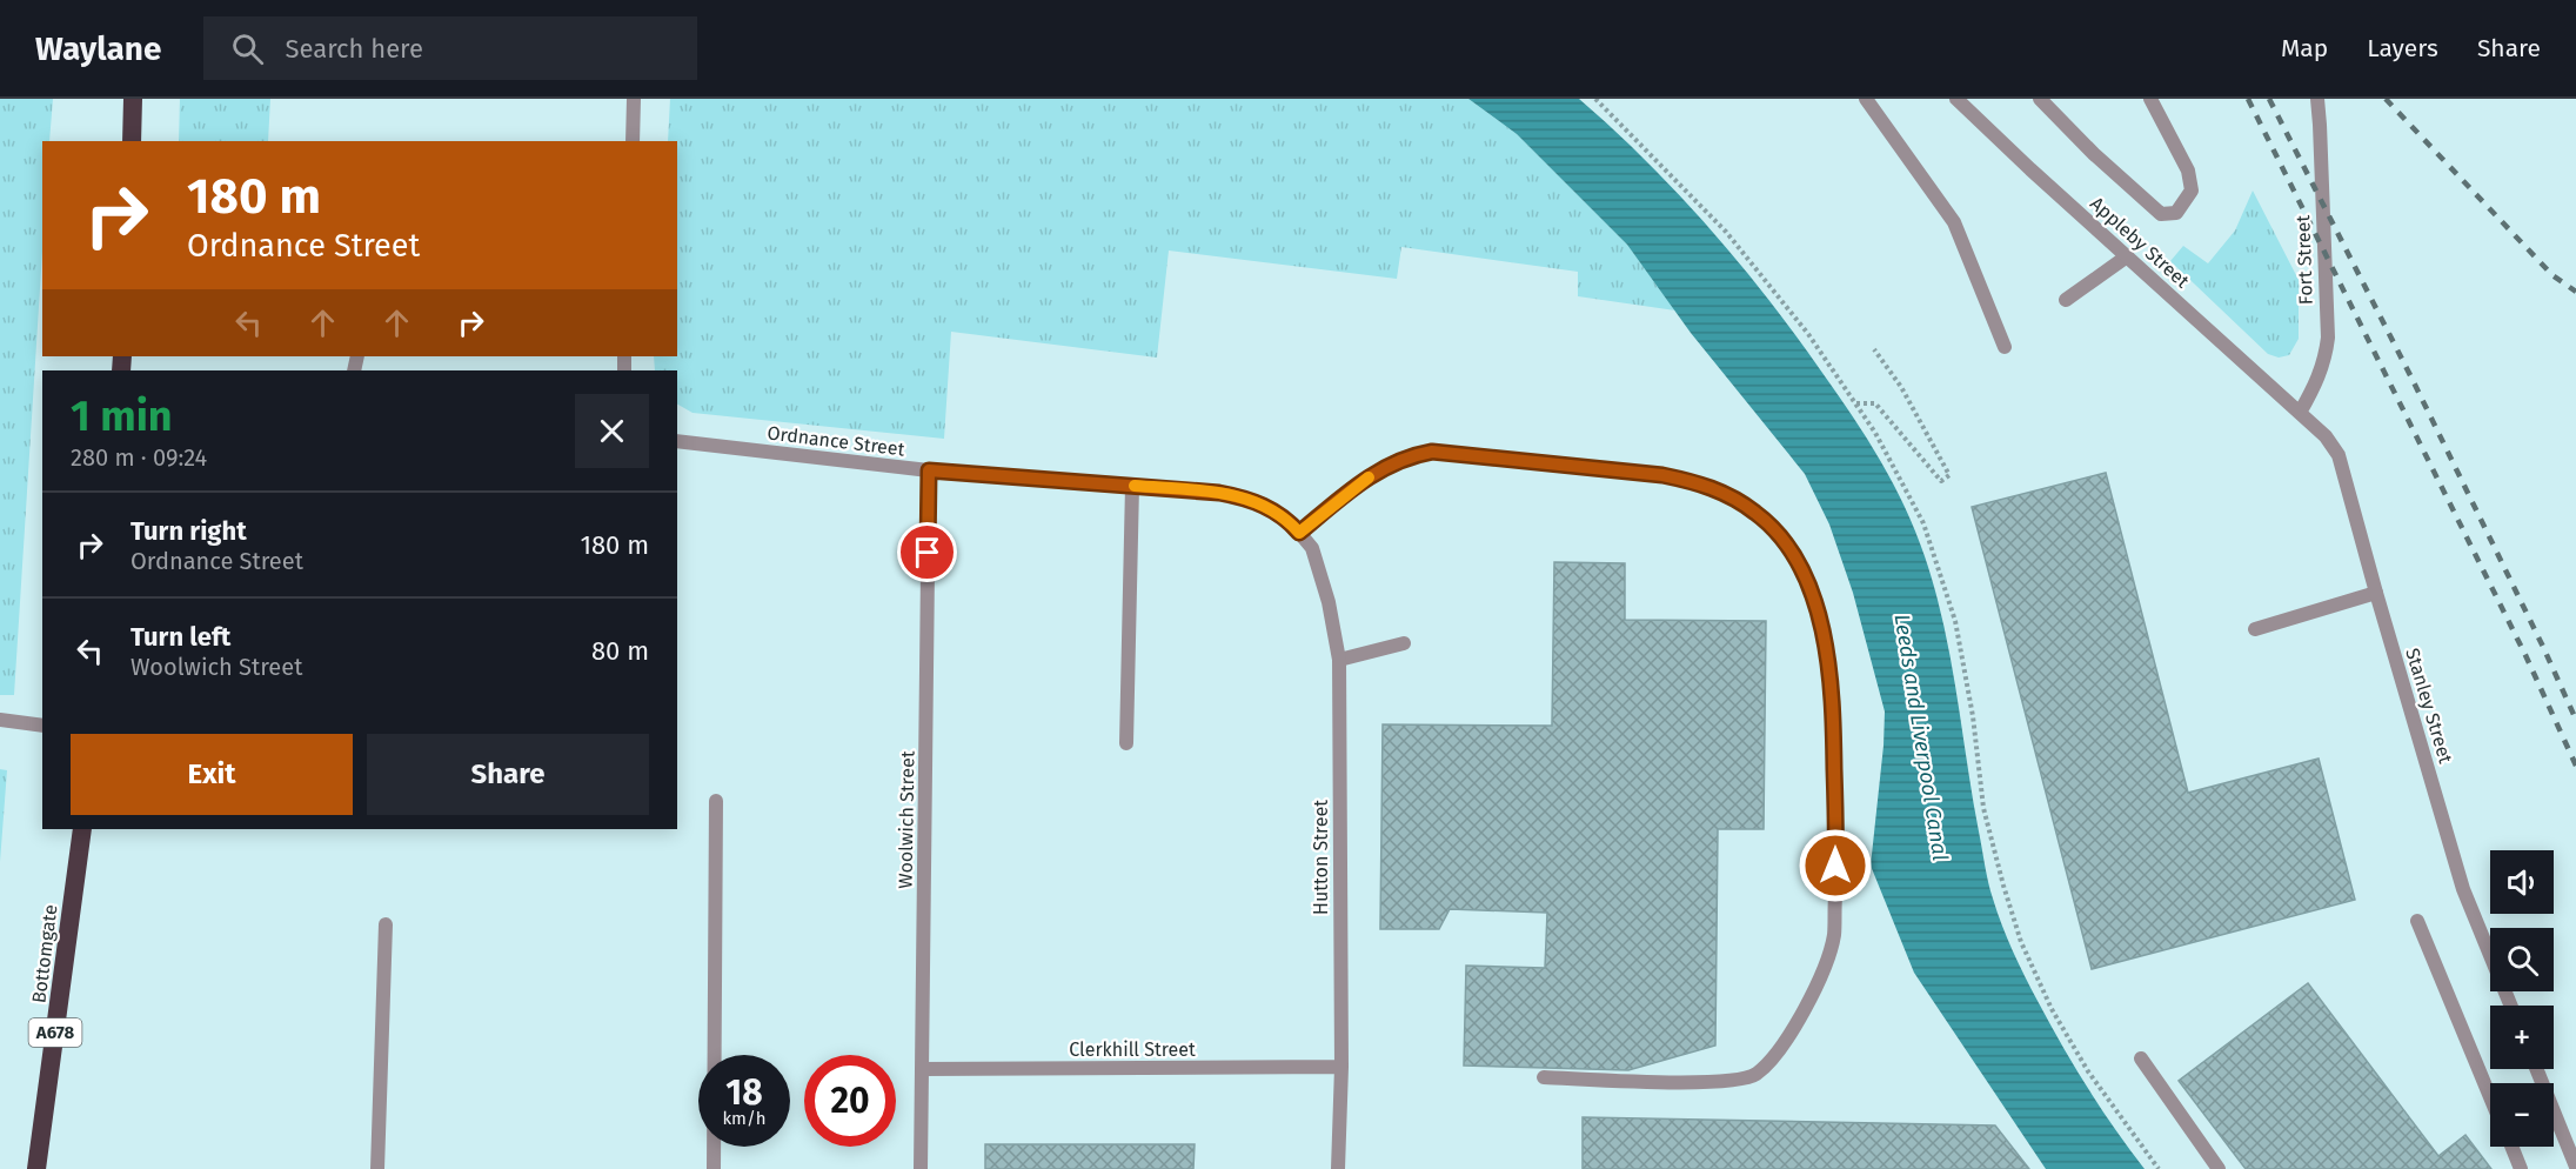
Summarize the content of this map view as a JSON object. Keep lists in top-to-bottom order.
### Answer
{
  "streets": {
    "highway": ["Bottomgate", "A678"],
    "street": [
      "Appleby Street",
      "Fort Street",
      "Ordnance Street",
      "Stanley Street",
      "Woolwich Street",
      "Hutton Street",
      "Clerkhill Street"
    ]
  },
  "crossings": [
    ["Appleby Street", "Fort Street"],
    ["Appleby Street", "Stanley Street"],
    ["Fort Street", "Stanley Street"],
    ["Ordnance Street", "Woolwich Street"],
    ["Ordnance Street", "Hutton Street"],
    ["Woolwich Street", "Clerkhill Street"],
    ["Hutton Street", "Clerkhill Street"]
  ],
  "water": ["Leeds and Liverpool Canal"],
  "page": {
    "header": "Waylane",
    "search": "Search here",
    "nav": ["Map", "Layers", "Share"],
    "turn": ["180 m", "Ordnance Street"],
    "heading": ["1 min", "280 m · 09:24"],
    "list": [
      {
        "name": "Turn right",
        "note": "Ordnance Street",
        "value": "180 m"
      },
      {
        "name": "Turn left",
        "note": "Woolwich Street",
        "value": "80 m"
      }
    ],
    "buttons": ["Exit", "Share"],
    "map_buttons": ["+", "−"],
    "speed": "18 km/h",
    "limit": "20"
  }
}
